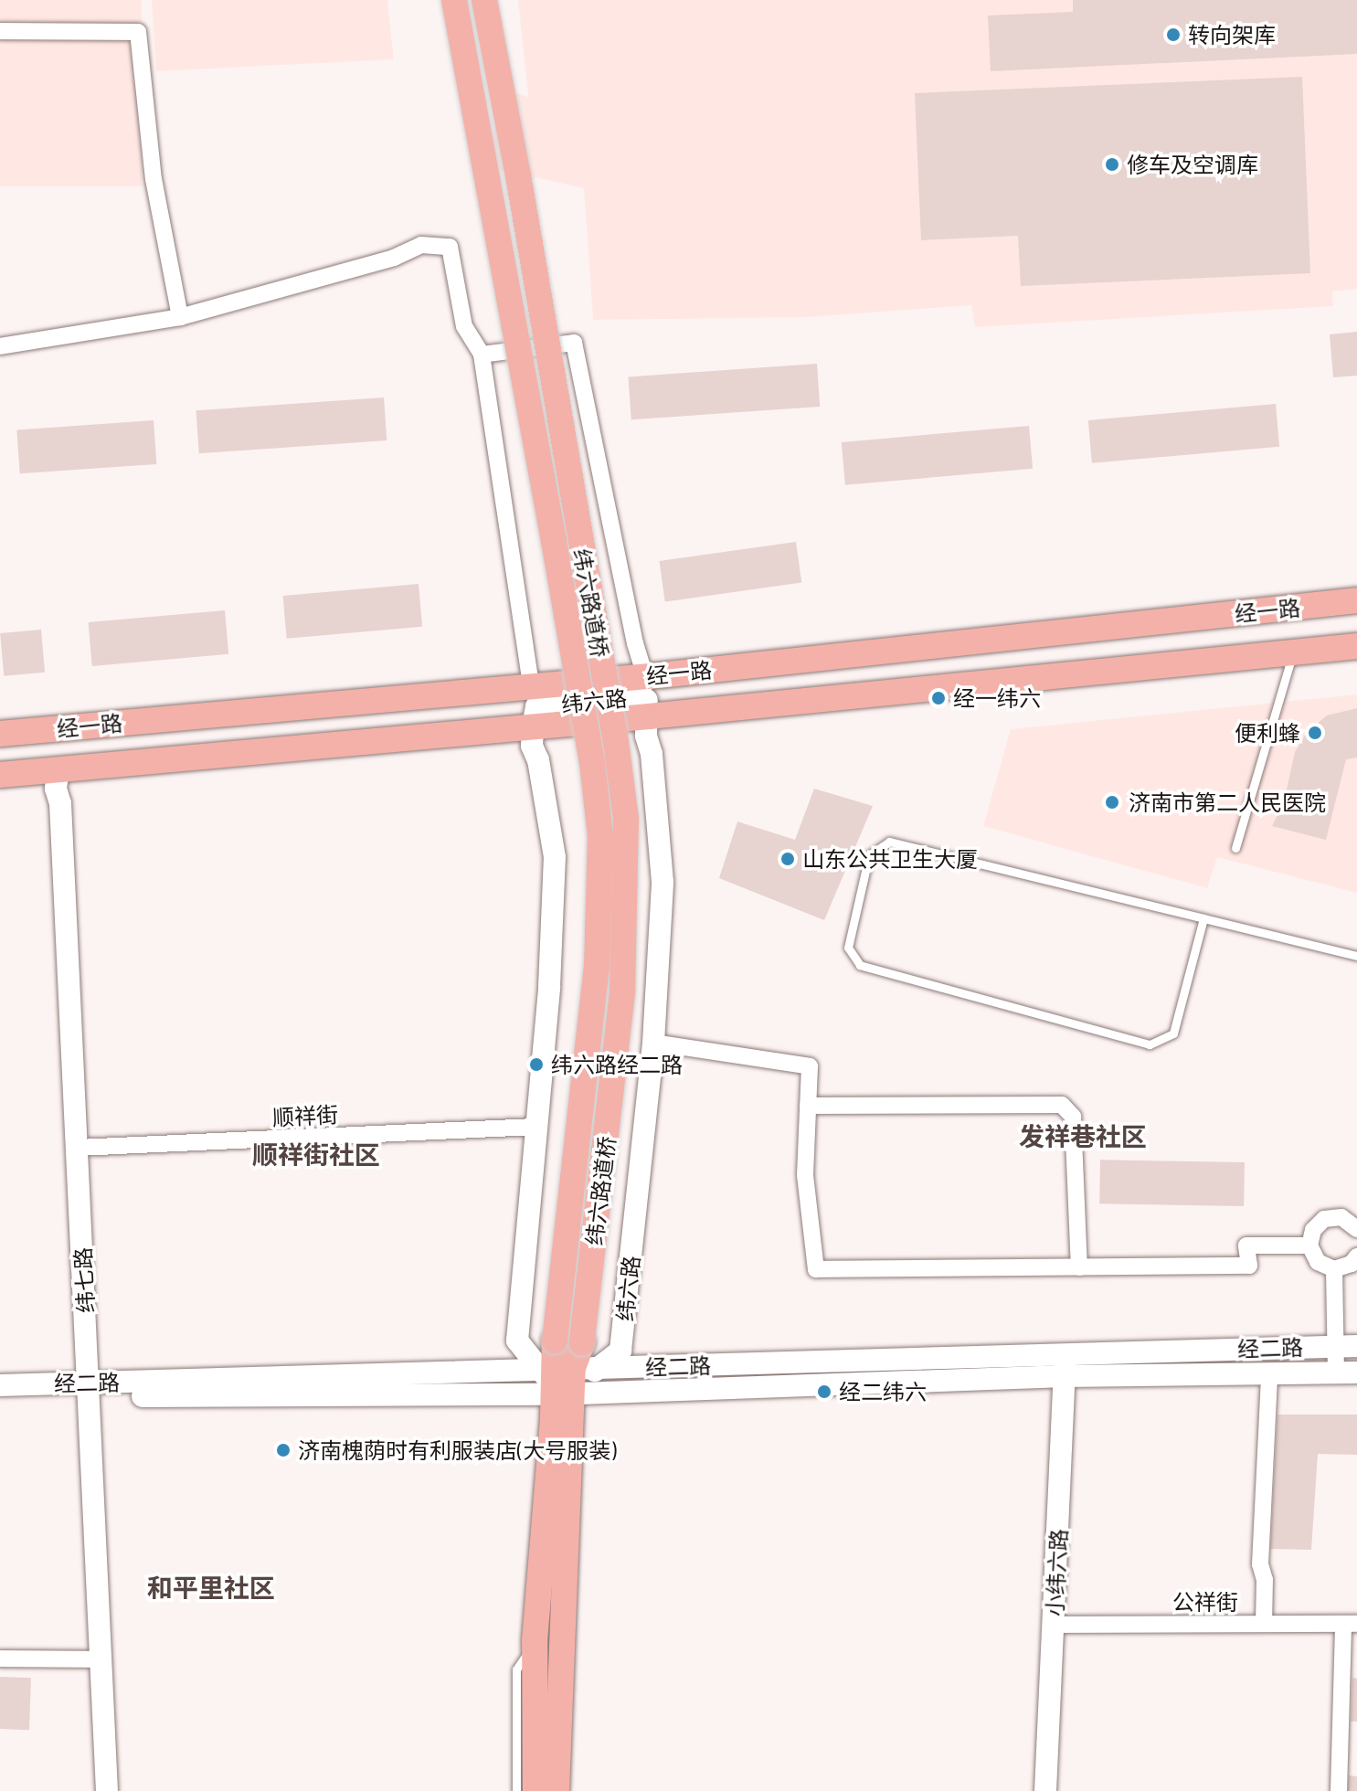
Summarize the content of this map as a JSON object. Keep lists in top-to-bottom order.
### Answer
{
  "streets": {
    "main road": ["纬六路道桥", "经一路"],
    "street": [
      "纬六路",
      "顺祥街",
      "纬七路",
      "经二路",
      "小纬六路",
      "公祥街"
    ]
  },
  "crossings": [
    ["纬六路道桥", "纬六路"],
    ["纬六路道桥", "经二路"],
    ["经一路", "纬六路"],
    ["经一路", "纬七路"],
    ["纬六路", "顺祥街"],
    ["纬六路", "经二路"],
    ["顺祥街", "纬七路"],
    ["纬七路", "经二路"],
    ["经二路", "小纬六路"],
    ["小纬六路", "公祥街"]
  ],
  "districts": ["发祥巷社区", "顺祥街社区", "和平里社区"],
  "places": [
    "转向架库",
    "修车及空调库",
    "经一纬六",
    "便利蜂",
    "济南市第二人民医院",
    "山东公共卫生大厦",
    "纬六路经二路",
    "经二纬六",
    "济南槐荫时有利服装店(大号服装)"
  ]
}
